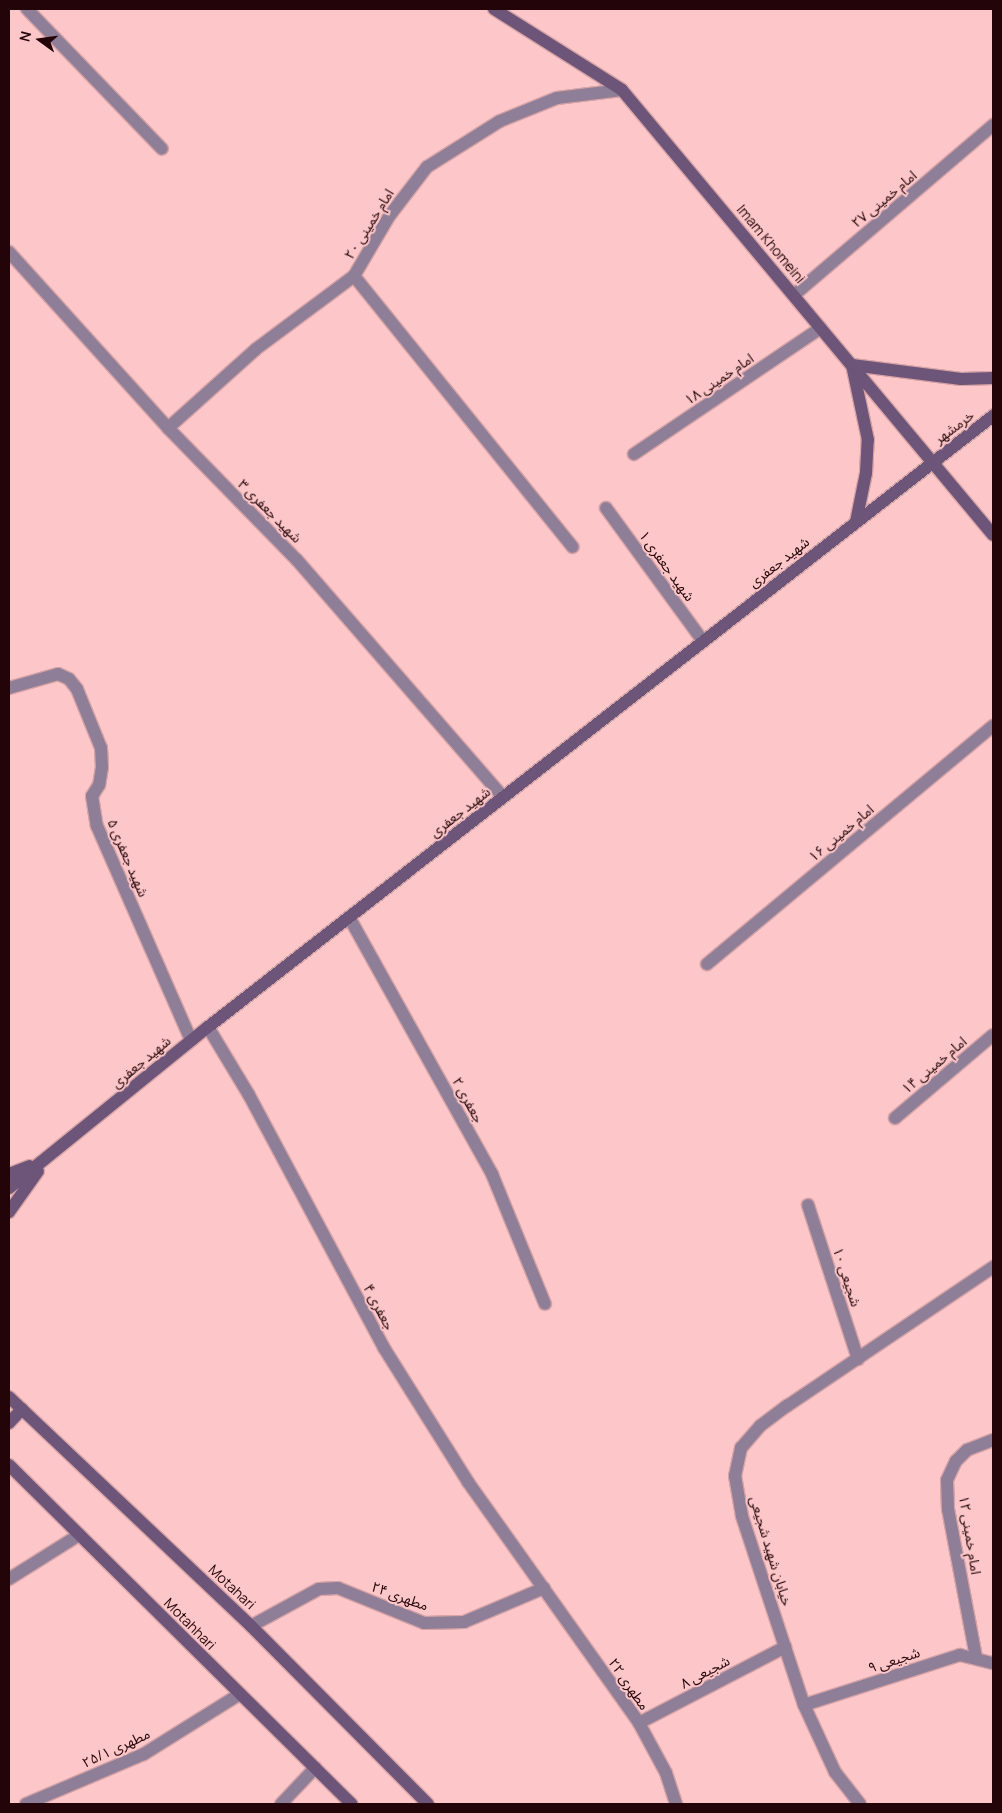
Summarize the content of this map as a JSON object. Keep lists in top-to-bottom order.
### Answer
{
  "streets": {
    "main road": [
      "Imam Khomeini",
      "خرمشهر",
      "شهید جعفری",
      "Motahari",
      "Motahhari"
    ],
    "street": [
      "امام خمینی ۲۷",
      "امام خمینی ۲۰",
      "امام خمینی ۱۸",
      "شهید جعفری ۳",
      "شهید جعفری ۱",
      "امام خمینی ۱۶",
      "شهید جعفری ۵",
      "امام خمینی ۱۴",
      "جعفری ۲",
      "شجیعی ۱۰",
      "جعفری ۴",
      "امام خمینی ۱۲",
      "خیابان شهید شجیعی",
      "مطهری ۲۴",
      "شجیعی ۹",
      "شجیعی ۸",
      "مطهری ۲۲",
      "مطهری ۲۵/۱"
    ]
  },
  "crossings": [
    ["امام خمینی ۲۷", "Imam Khomeini"],
    ["امام خمینی ۲۰", "Imam Khomeini"],
    ["امام خمینی ۲۰", "شهید جعفری ۳"],
    ["Imam Khomeini", "امام خمینی ۱۸"],
    ["Imam Khomeini", "خرمشهر"],
    ["Imam Khomeini", "شهید جعفری"],
    ["خرمشهر", "شهید جعفری"],
    ["شهید جعفری ۳", "شهید جعفری"],
    ["شهید جعفری", "شهید جعفری ۱"],
    ["شهید جعفری", "شهید جعفری ۵"],
    ["شهید جعفری", "جعفری ۲"],
    ["شهید جعفری", "جعفری ۴"],
    ["شجیعی ۱۰", "خیابان شهید شجیعی"],
    ["جعفری ۴", "مطهری ۲۴"],
    ["جعفری ۴", "مطهری ۲۲"],
    ["امام خمینی ۱۲", "شجیعی ۹"],
    ["خیابان شهید شجیعی", "شجیعی ۹"],
    ["خیابان شهید شجیعی", "شجیعی ۸"],
    ["Motahari", "مطهری ۲۴"],
    ["مطهری ۲۴", "مطهری ۲۲"],
    ["Motahhari", "مطهری ۲۵/۱"],
    ["شجیعی ۸", "مطهری ۲۲"]
  ],
  "north": "left"
}
